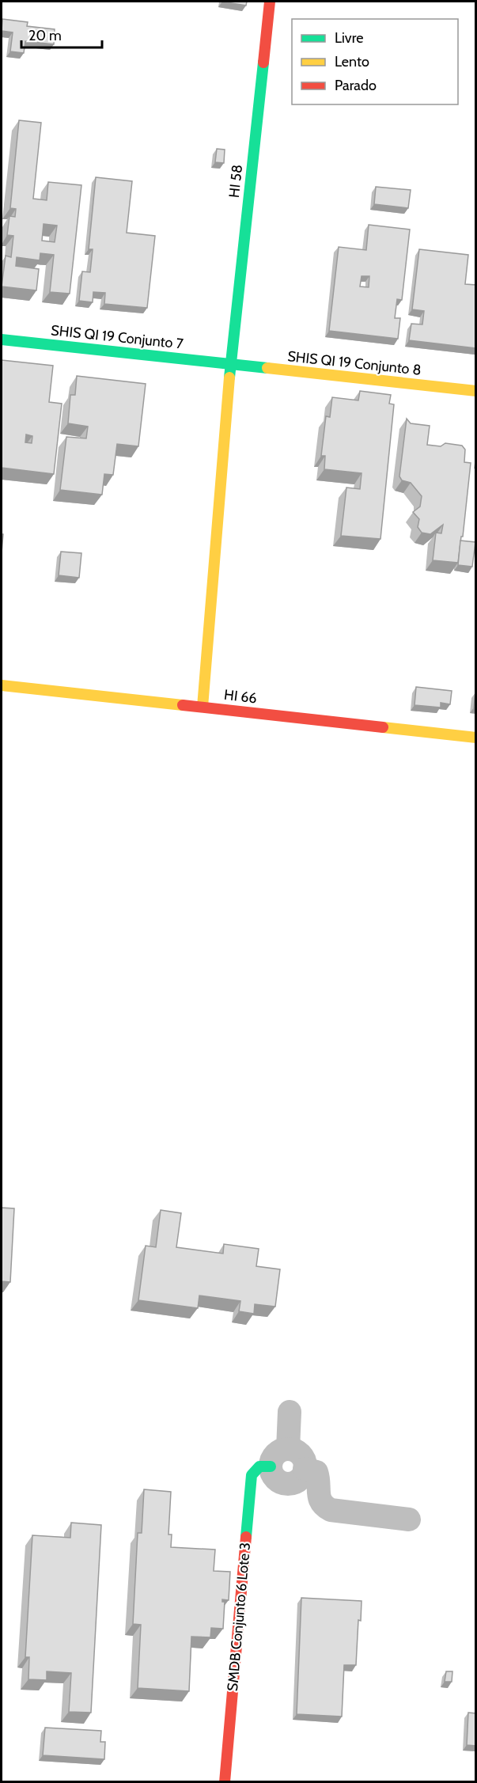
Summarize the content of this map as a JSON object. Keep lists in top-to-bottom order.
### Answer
{
  "streets": {
    "street": [
      "HI 58",
      "SHIS QI 19 Conjunto 7",
      "SHIS QI 19 Conjunto 8",
      "HI 66",
      "SMDB Conjunto 6 Lote 3"
    ]
  },
  "crossings": [
    ["HI 58", "SHIS QI 19 Conjunto 7"],
    ["HI 58", "SHIS QI 19 Conjunto 8"],
    ["HI 58", "HI 66"],
    ["SHIS QI 19 Conjunto 7", "SHIS QI 19 Conjunto 8"]
  ],
  "legend": ["Livre", "Lento", "Parado"],
  "scale_bar": "20 m"
}
